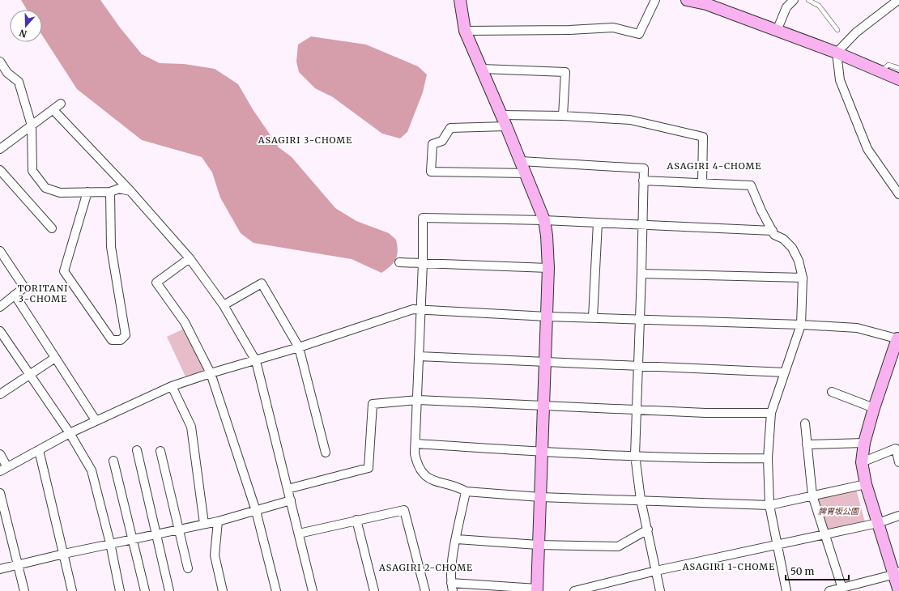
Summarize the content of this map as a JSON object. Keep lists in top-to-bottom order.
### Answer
{
  "districts": [
    "ASAGIRI 3-CHOME",
    "ASAGIRI 4-CHOME",
    "TORITANI 3-CHOME",
    "ASAGIRI 1-CHOME",
    "ASAGIRI 2-CHOME"
  ],
  "parks": ["脾胃坂公園"],
  "scale_bar": "50 m",
  "north": "bottom"
}
